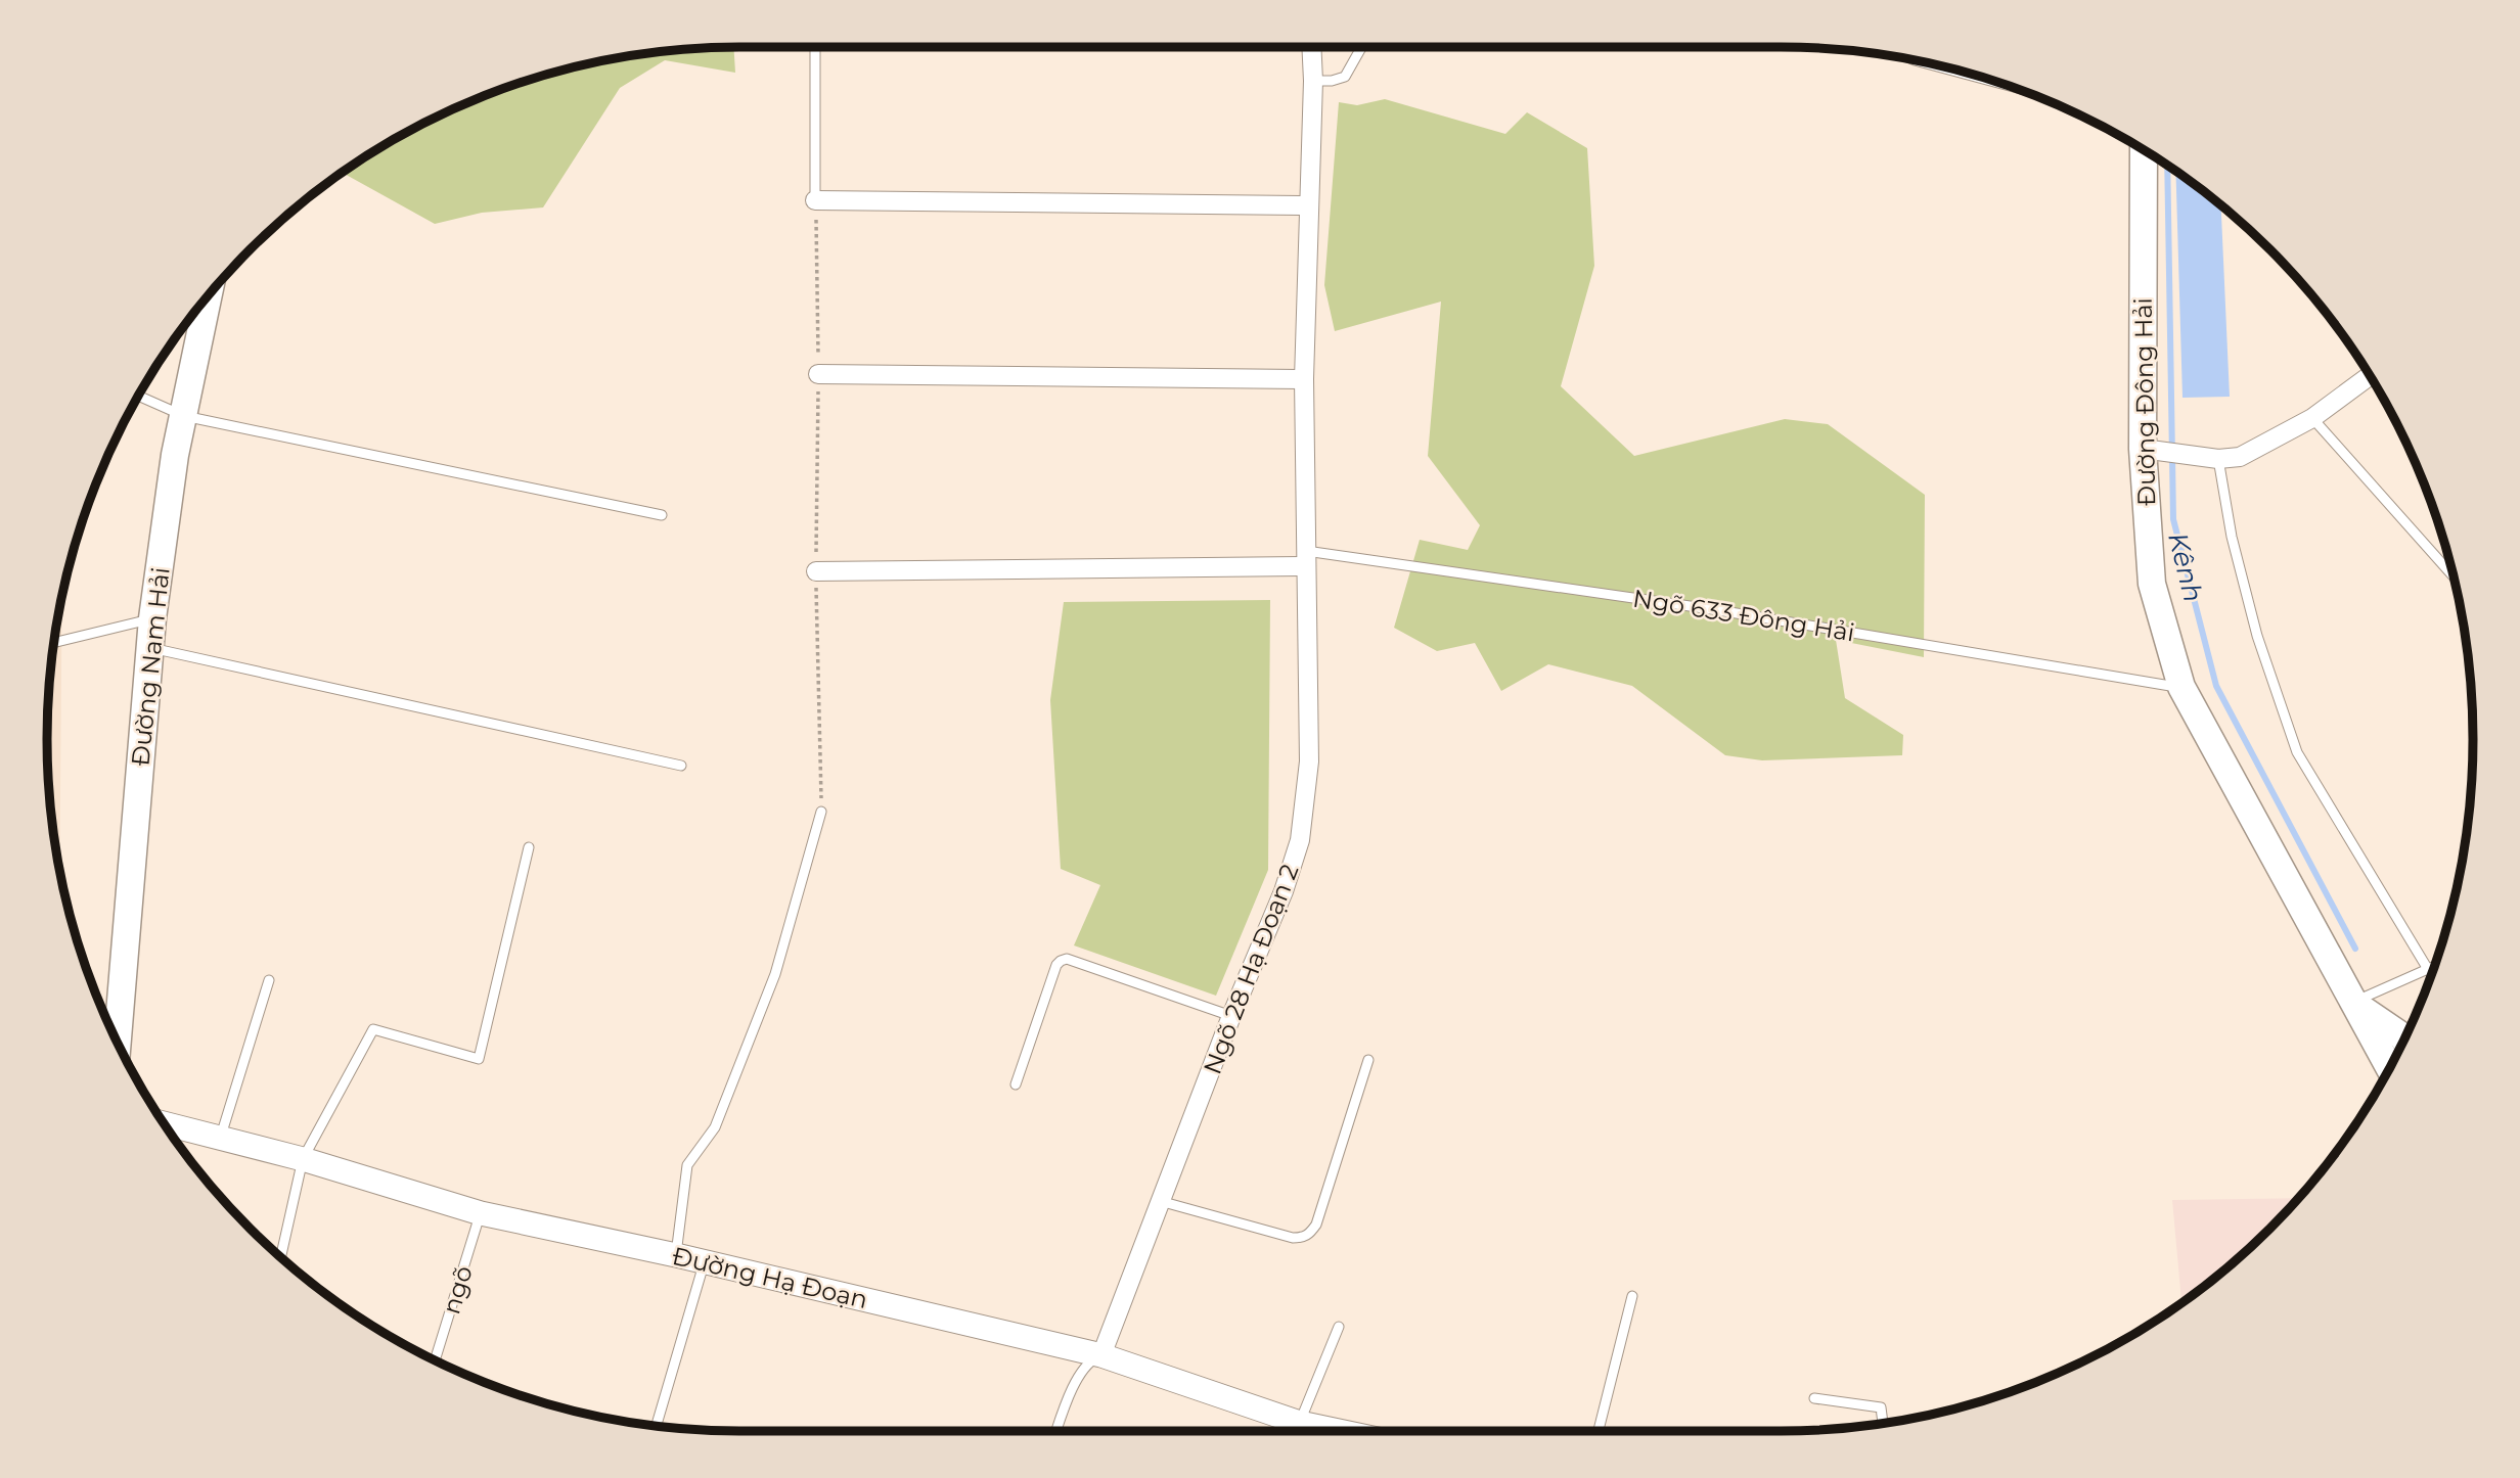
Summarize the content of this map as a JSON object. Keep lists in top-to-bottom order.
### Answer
{
  "streets": {
    "main road": ["Đường Đông Hải", "Đường Nam Hải"],
    "street": ["Ngõ 28 Hạ Đoạn 2", "Đường Hạ Đoạn"],
    "lane": ["Ngõ 633 Đông Hải", "ngõ"]
  },
  "crossings": [
    ["Đường Đông Hải", "Ngõ 633 Đông Hải"],
    ["Ngõ 633 Đông Hải", "Ngõ 28 Hạ Đoạn 2"],
    ["Ngõ 28 Hạ Đoạn 2", "Đường Hạ Đoạn"],
    ["Đường Hạ Đoạn", "ngõ"]
  ],
  "water": ["Kênh"]
}
